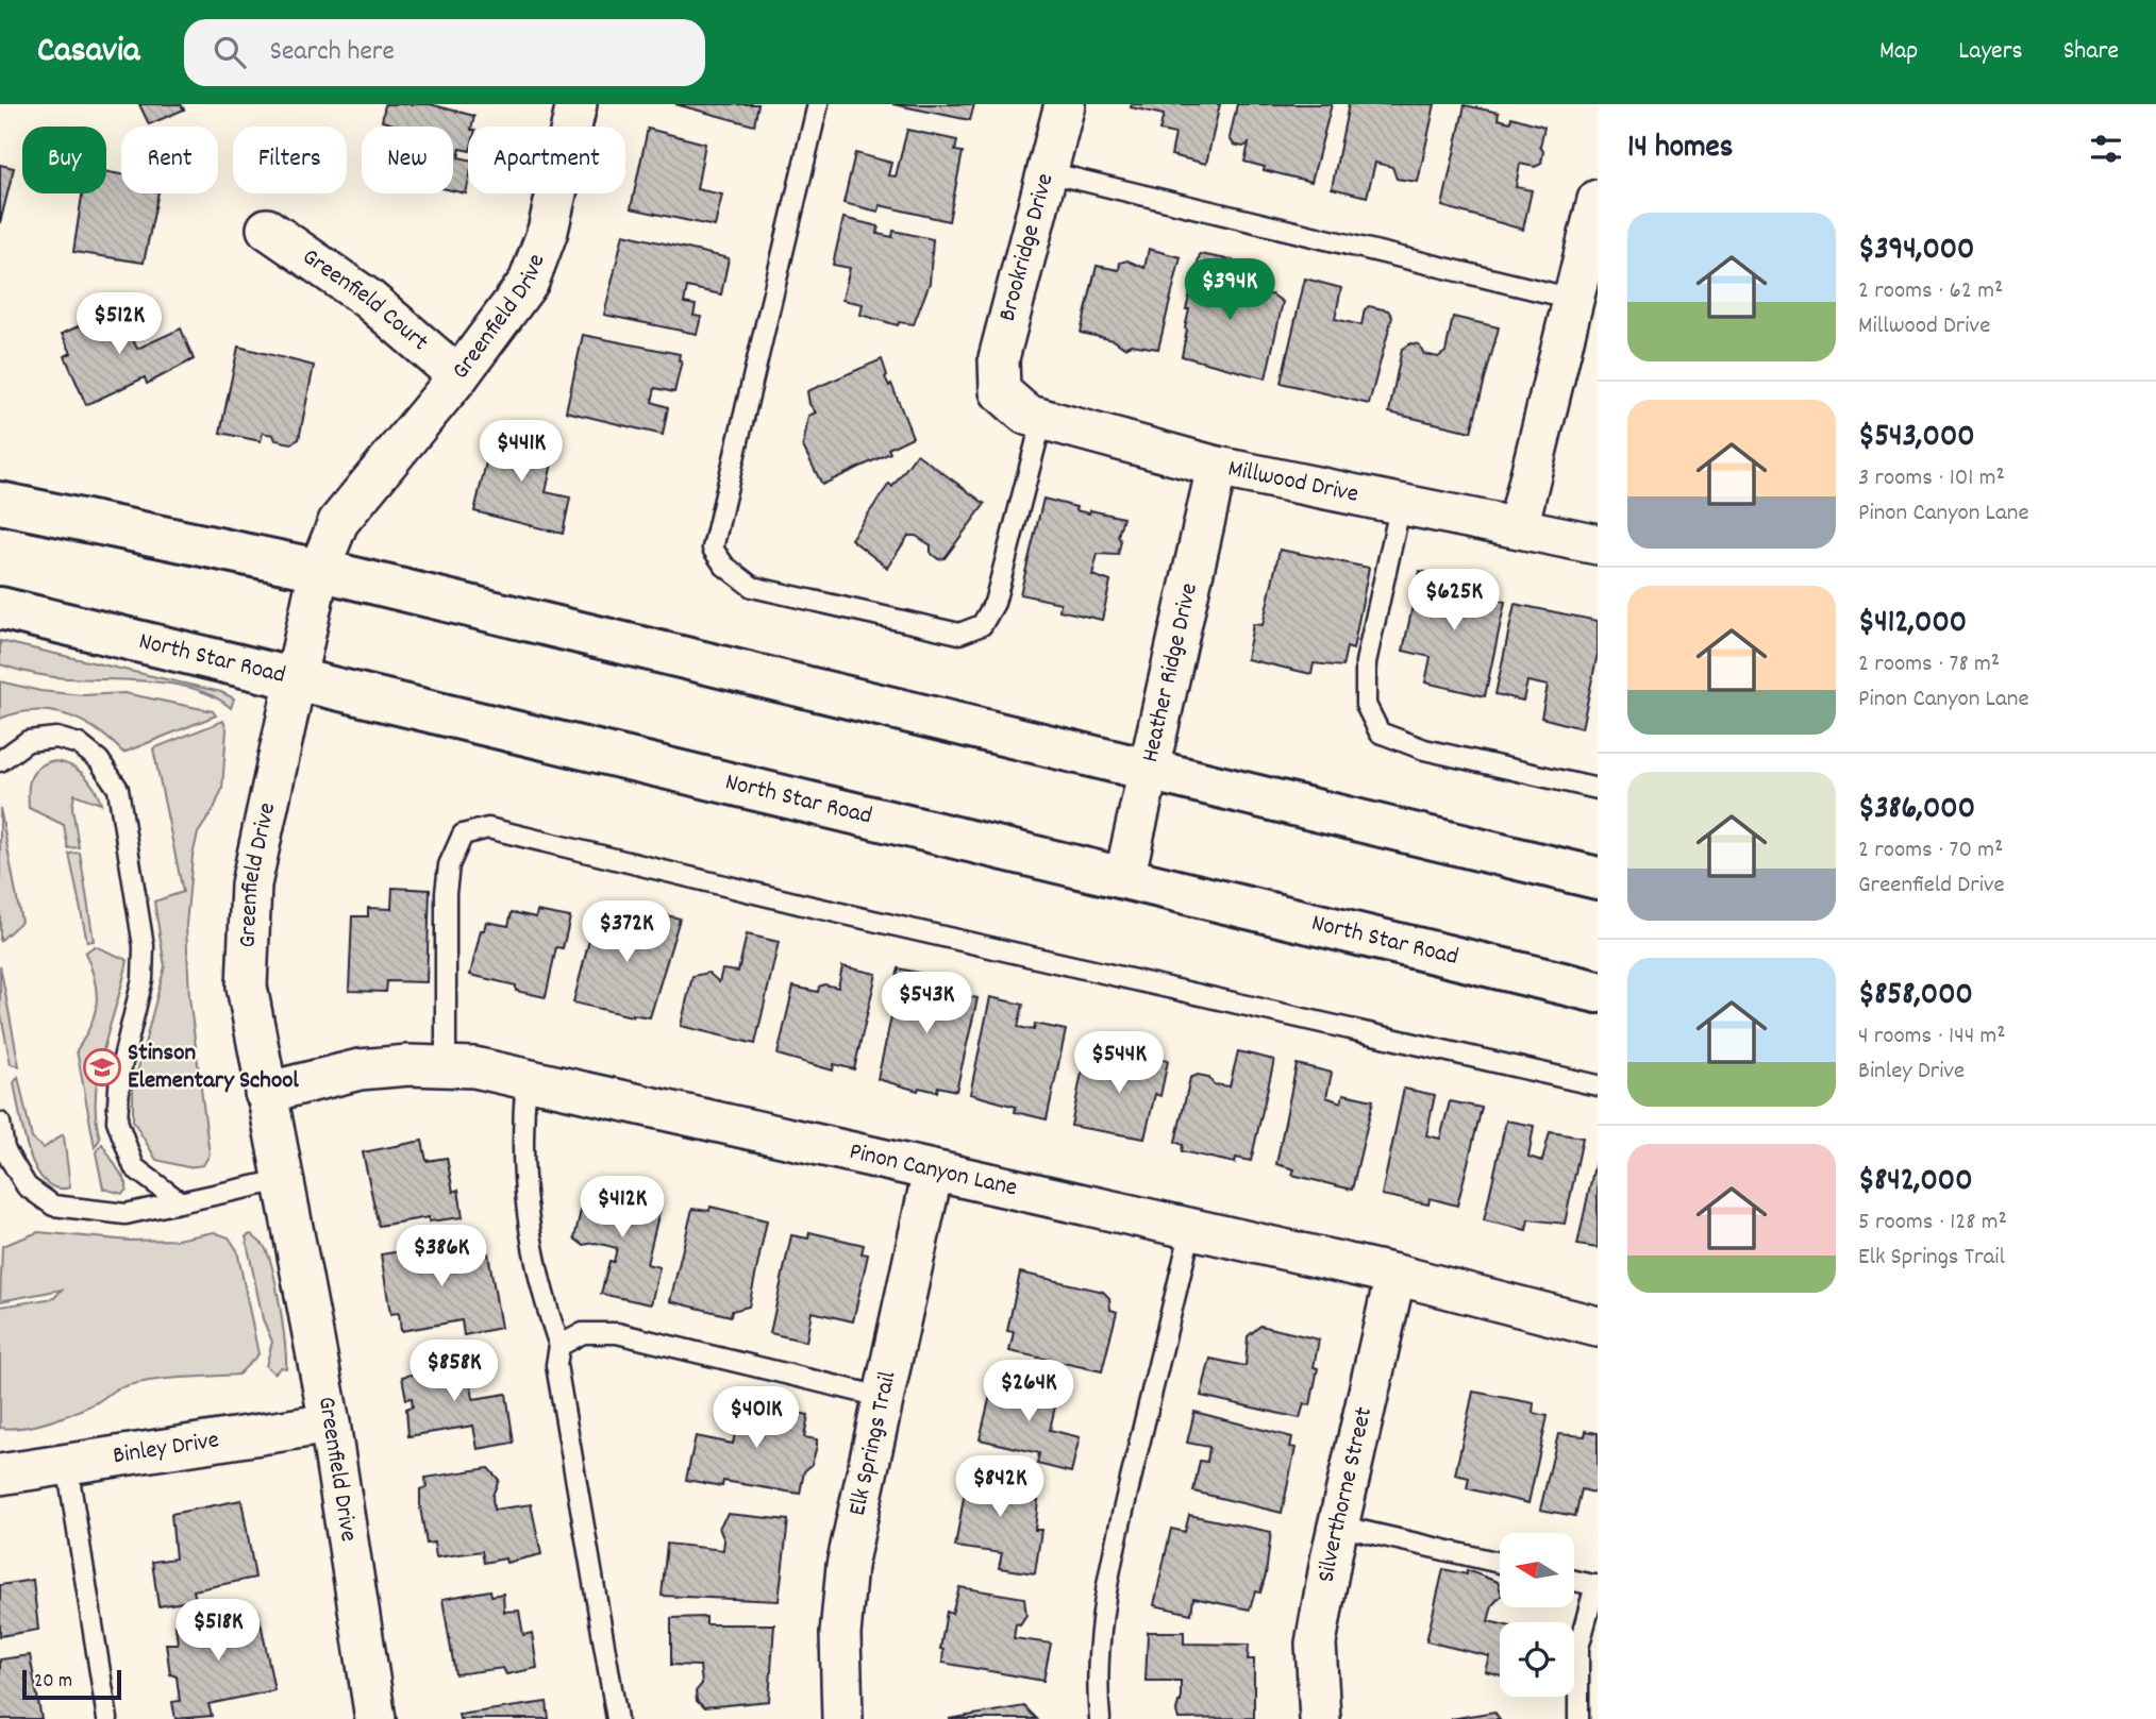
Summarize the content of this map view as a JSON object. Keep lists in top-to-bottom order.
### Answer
{
  "streets": {
    "main road": ["North Star Road"],
    "street": [
      "Brookridge Drive",
      "Greenfield Court",
      "Greenfield Drive",
      "Millwood Drive",
      "Heather Ridge Drive",
      "Pinon Canyon Lane",
      "Elk Springs Trail",
      "Binley Drive",
      "Silverthorne Street"
    ]
  },
  "crossings": [
    ["Brookridge Drive", "Millwood Drive"],
    ["Greenfield Court", "Greenfield Drive"],
    ["Greenfield Drive", "North Star Road"],
    ["Greenfield Drive", "Pinon Canyon Lane"],
    ["Greenfield Drive", "Binley Drive"],
    ["Millwood Drive", "Heather Ridge Drive"],
    ["North Star Road", "Heather Ridge Drive"],
    ["Pinon Canyon Lane", "Elk Springs Trail"],
    ["Pinon Canyon Lane", "Silverthorne Street"]
  ],
  "places": {
    "school or university": ["Stinson Elementary School"]
  },
  "scale_bar": "20 m",
  "north": "left",
  "page": {
    "header": "Casavia",
    "search": "Search here",
    "nav": ["Map", "Layers", "Share"],
    "heading": "14 homes",
    "chip": [
      "Buy",
      "Rent",
      "Filters",
      "New",
      "Apartment"
    ],
    "list": [
      {
        "name": "$394,000",
        "note": "2 rooms · 62 m² · Millwood Drive"
      },
      {
        "name": "$543,000",
        "note": "3 rooms · 101 m² · Pinon Canyon Lane"
      },
      {
        "name": "$412,000",
        "note": "2 rooms · 78 m² · Pinon Canyon Lane"
      },
      {
        "name": "$386,000",
        "note": "2 rooms · 70 m² · Greenfield Drive"
      },
      {
        "name": "$858,000",
        "note": "4 rooms · 144 m² · Binley Drive"
      },
      {
        "name": "$842,000",
        "note": "5 rooms · 128 m² · Elk Springs Trail"
      }
    ],
    "price": [
      "$394K",
      "$512K",
      "$441K",
      "$625K",
      "$372K",
      "$543K",
      "$544K",
      "$412K",
      "$386K",
      "$858K",
      "$264K",
      "$401K",
      "$842K",
      "$518K"
    ],
    "scale": "20 m"
  }
}
